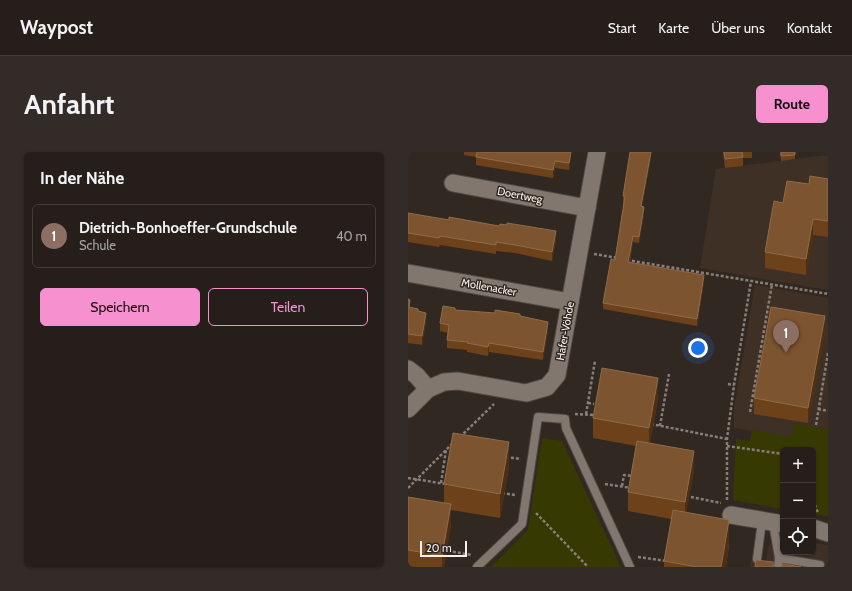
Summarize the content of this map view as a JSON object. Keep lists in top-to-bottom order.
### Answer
{
  "streets": {
    "street": ["Doertweg", "Mollenacker", "Hafer-Vöhde"]
  },
  "crossings": [
    ["Doertweg", "Hafer-Vöhde"],
    ["Mollenacker", "Hafer-Vöhde"]
  ],
  "scale_bar": "20 m",
  "page": {
    "header": "Waypost",
    "nav": [
      "Start",
      "Karte",
      "Über uns",
      "Kontakt"
    ],
    "buttons": [
      "Route",
      ["Speichern", "Teilen"]
    ],
    "title": "Anfahrt",
    "heading": "In der Nähe",
    "list": [
      {
        "mark": "1",
        "name": "Dietrich-Bonhoeffer-Grundschule",
        "note": "Schule",
        "value": "40 m"
      }
    ],
    "pins": "1",
    "map_buttons": ["+", "−"],
    "scale": "20 m"
  }
}
